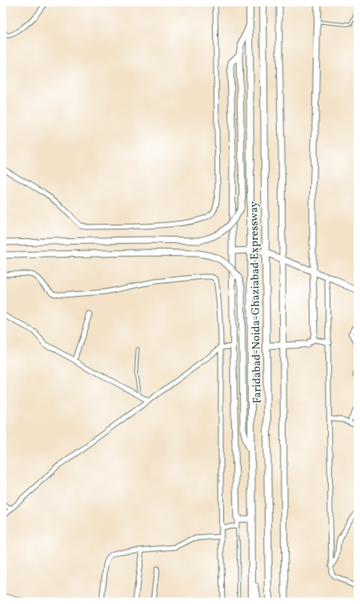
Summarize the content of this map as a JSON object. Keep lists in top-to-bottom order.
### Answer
{
  "streets": {
    "main road": ["Faridabad-Noida-Ghaziabad Expressway"]
  }
}
